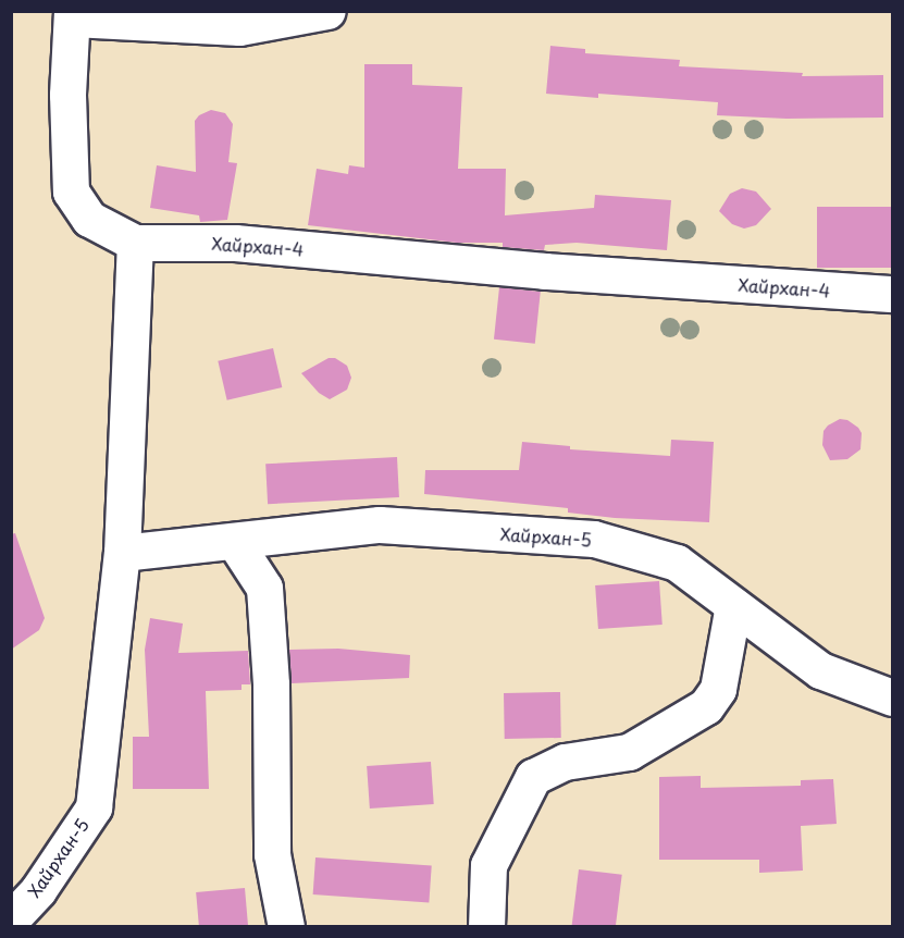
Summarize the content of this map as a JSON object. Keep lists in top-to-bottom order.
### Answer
{
  "streets": {
    "street": ["Хайрхан-4", "Хайрхан-5"]
  }
}
